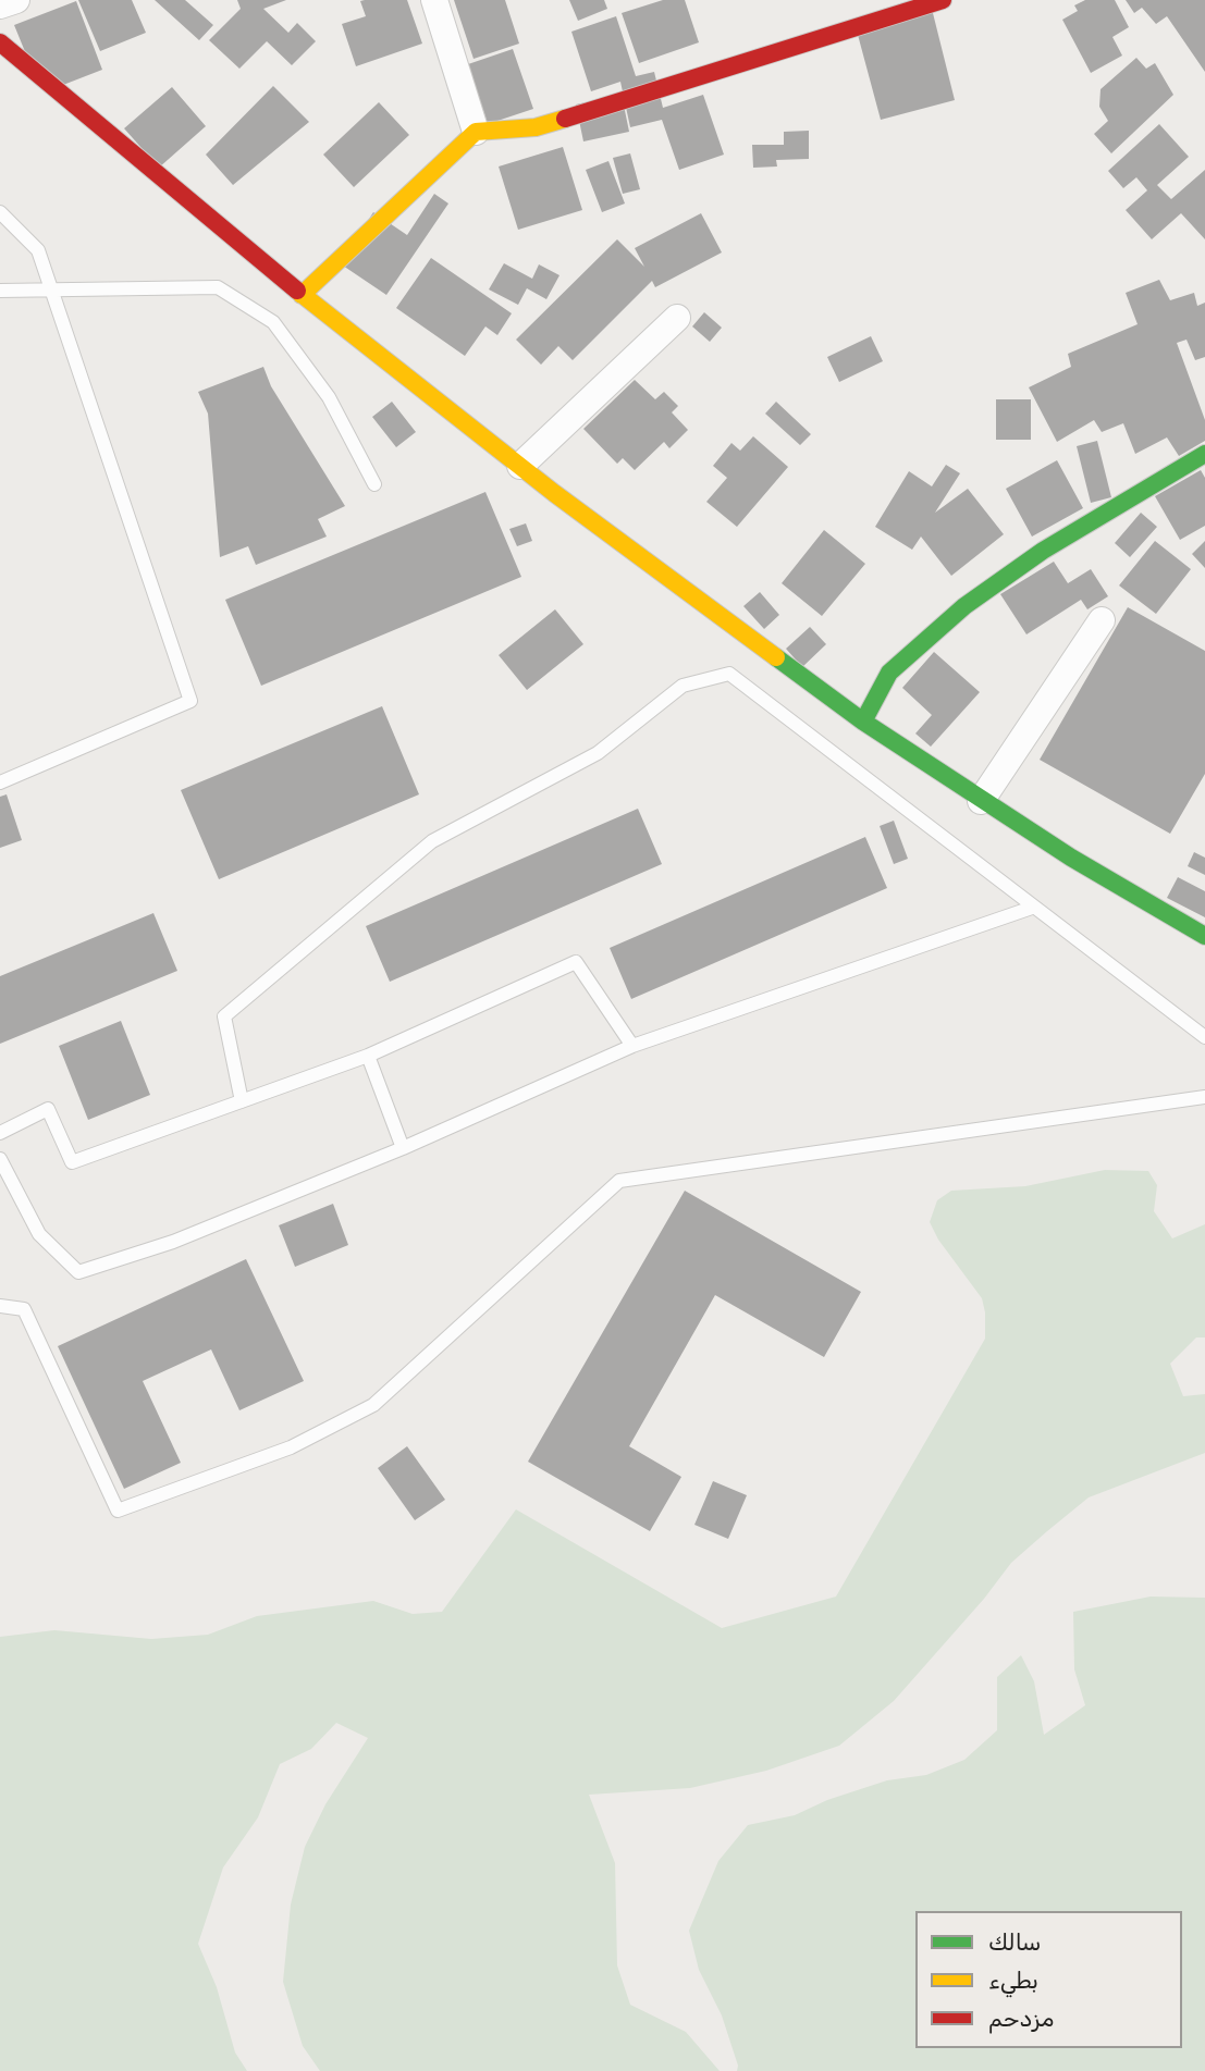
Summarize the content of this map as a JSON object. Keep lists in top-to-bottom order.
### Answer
{
  "legend": ["سالك", "بطيء", "مزدحم"]
}
